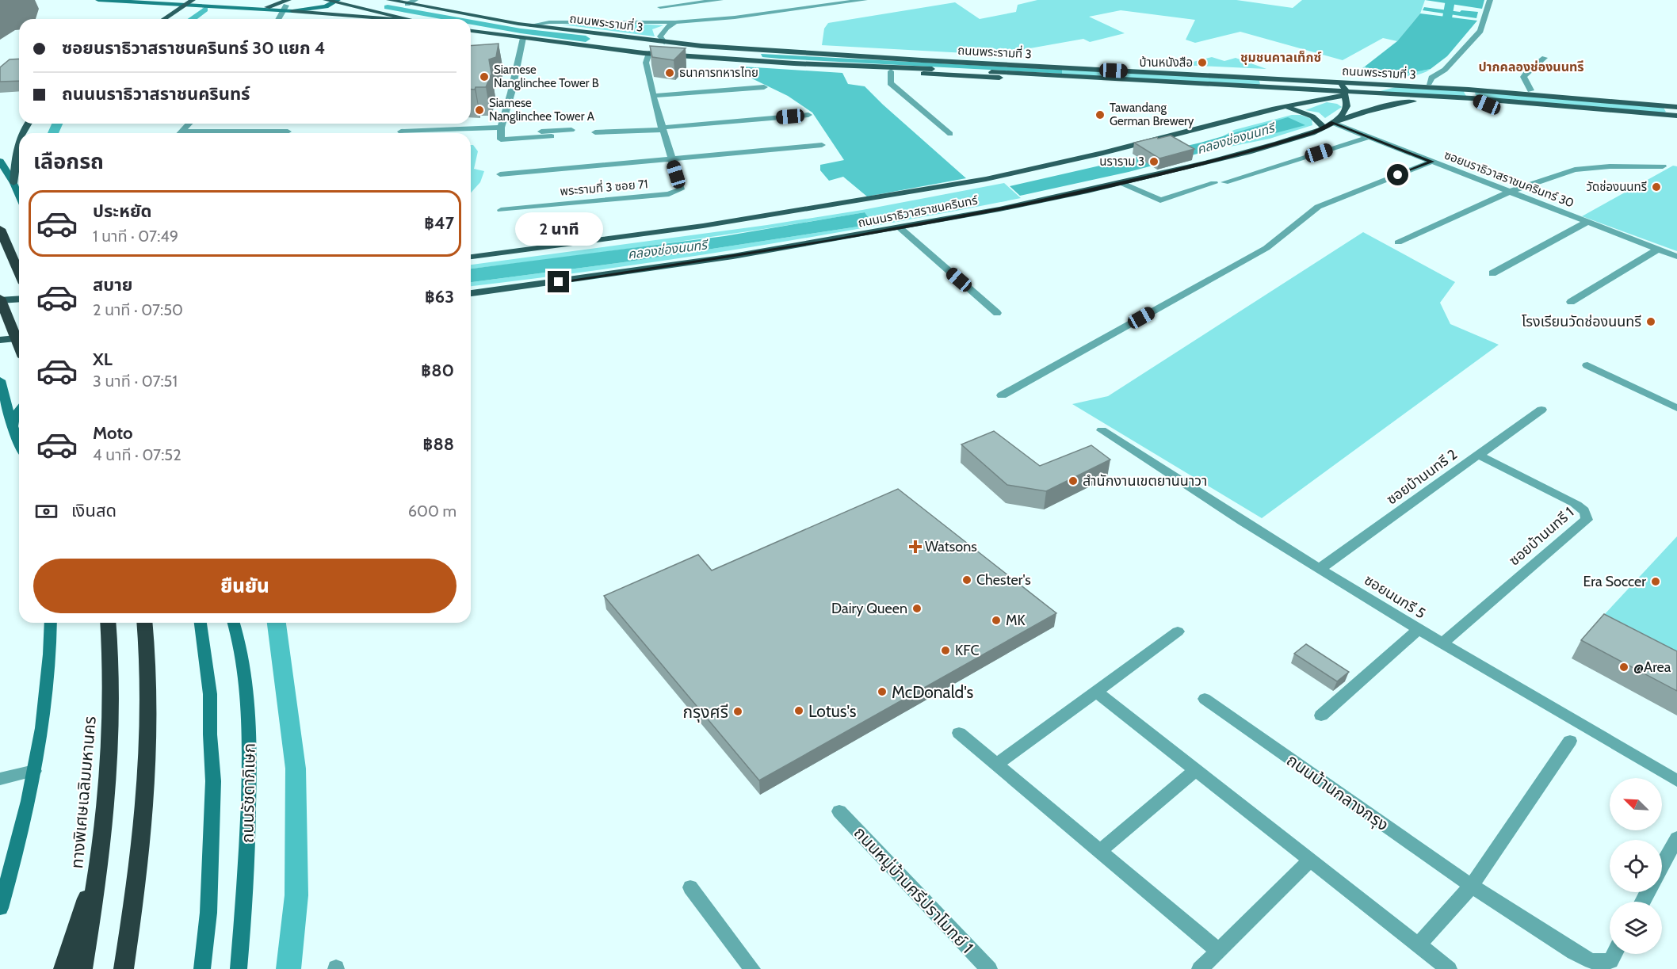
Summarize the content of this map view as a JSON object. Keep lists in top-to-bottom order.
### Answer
{
  "streets": {
    "highway": ["ทางพิเศษเฉลิมมหานคร"],
    "main road": ["ถนนพระรามที่ 3", "ถนนนราธิวาสราชนครินทร์", "ถนนรัชดาภิเษก"],
    "street": [
      "ซอยนราธิวาสราชนครินทร์ 30",
      "พระรามที่ 3 ซอย 71",
      "ซอยบ้านนทรี 2",
      "ซอยบ้านนทรี 1",
      "ซอยนนทรี 5",
      "ถนนบ้านกลางกรุง",
      "ถนนหมู่บ้านศรีปราโมทย์ 1"
    ]
  },
  "crossings": [
    ["ถนนพระรามที่ 3", "พระรามที่ 3 ซอย 71"],
    ["ถนนพระรามที่ 3", "ถนนนราธิวาสราชนครินทร์"],
    ["ซอยนราธิวาสราชนครินทร์ 30", "ถนนนราธิวาสราชนครินทร์"],
    ["ซอยบ้านนทรี 2", "ซอยบ้านนทรี 1"],
    ["ซอยบ้านนทรี 2", "ซอยนนทรี 5"],
    ["ซอยบ้านนทรี 1", "ซอยนนทรี 5"]
  ],
  "districts": ["ชุมชนคาลเท็กซ์", "ปากคลองช่องนนทรี"],
  "water": ["คลองช่องนนทรี"],
  "places": {
    "other": [
      "บ้านหนังสือ",
      "ธนาคารทหารไทย",
      "Siamese Nanglinchee Tower B",
      "Siamese Nanglinchee Tower A",
      "Tawandang German Brewery",
      "นราราม 3",
      "วัดช่องนนทรี",
      "โรงเรียนวัดช่องนนทรี",
      "สำนักงานเขตยานนาวา",
      "Chester's",
      "Era Soccer",
      "Dairy Queen",
      "MK",
      "KFC",
      "@Area",
      "McDonald's",
      "Lotus's",
      "กรุงศรี"
    ],
    "health": ["Watsons"]
  },
  "north": "top left",
  "page": {
    "banner": ["ซอยนราธิวาสราชนครินทร์ 30 แยก 4", "ถนนนราธิวาสราชนครินทร์"],
    "heading": "เลือกรถ",
    "list": [
      {
        "name": "ประหยัด",
        "note": "1 นาที · 07:49",
        "value": "฿47"
      },
      {
        "name": "สบาย",
        "note": "2 นาที · 07:50",
        "value": "฿63"
      },
      {
        "name": "XL",
        "note": "3 นาที · 07:51",
        "value": "฿80"
      },
      {
        "name": "Moto",
        "note": "4 นาที · 07:52",
        "value": "฿88"
      }
    ],
    "bubble": "2 นาที",
    "pay": ["เงินสด", "600 m"],
    "buttons": "ยืนยัน"
  }
}
